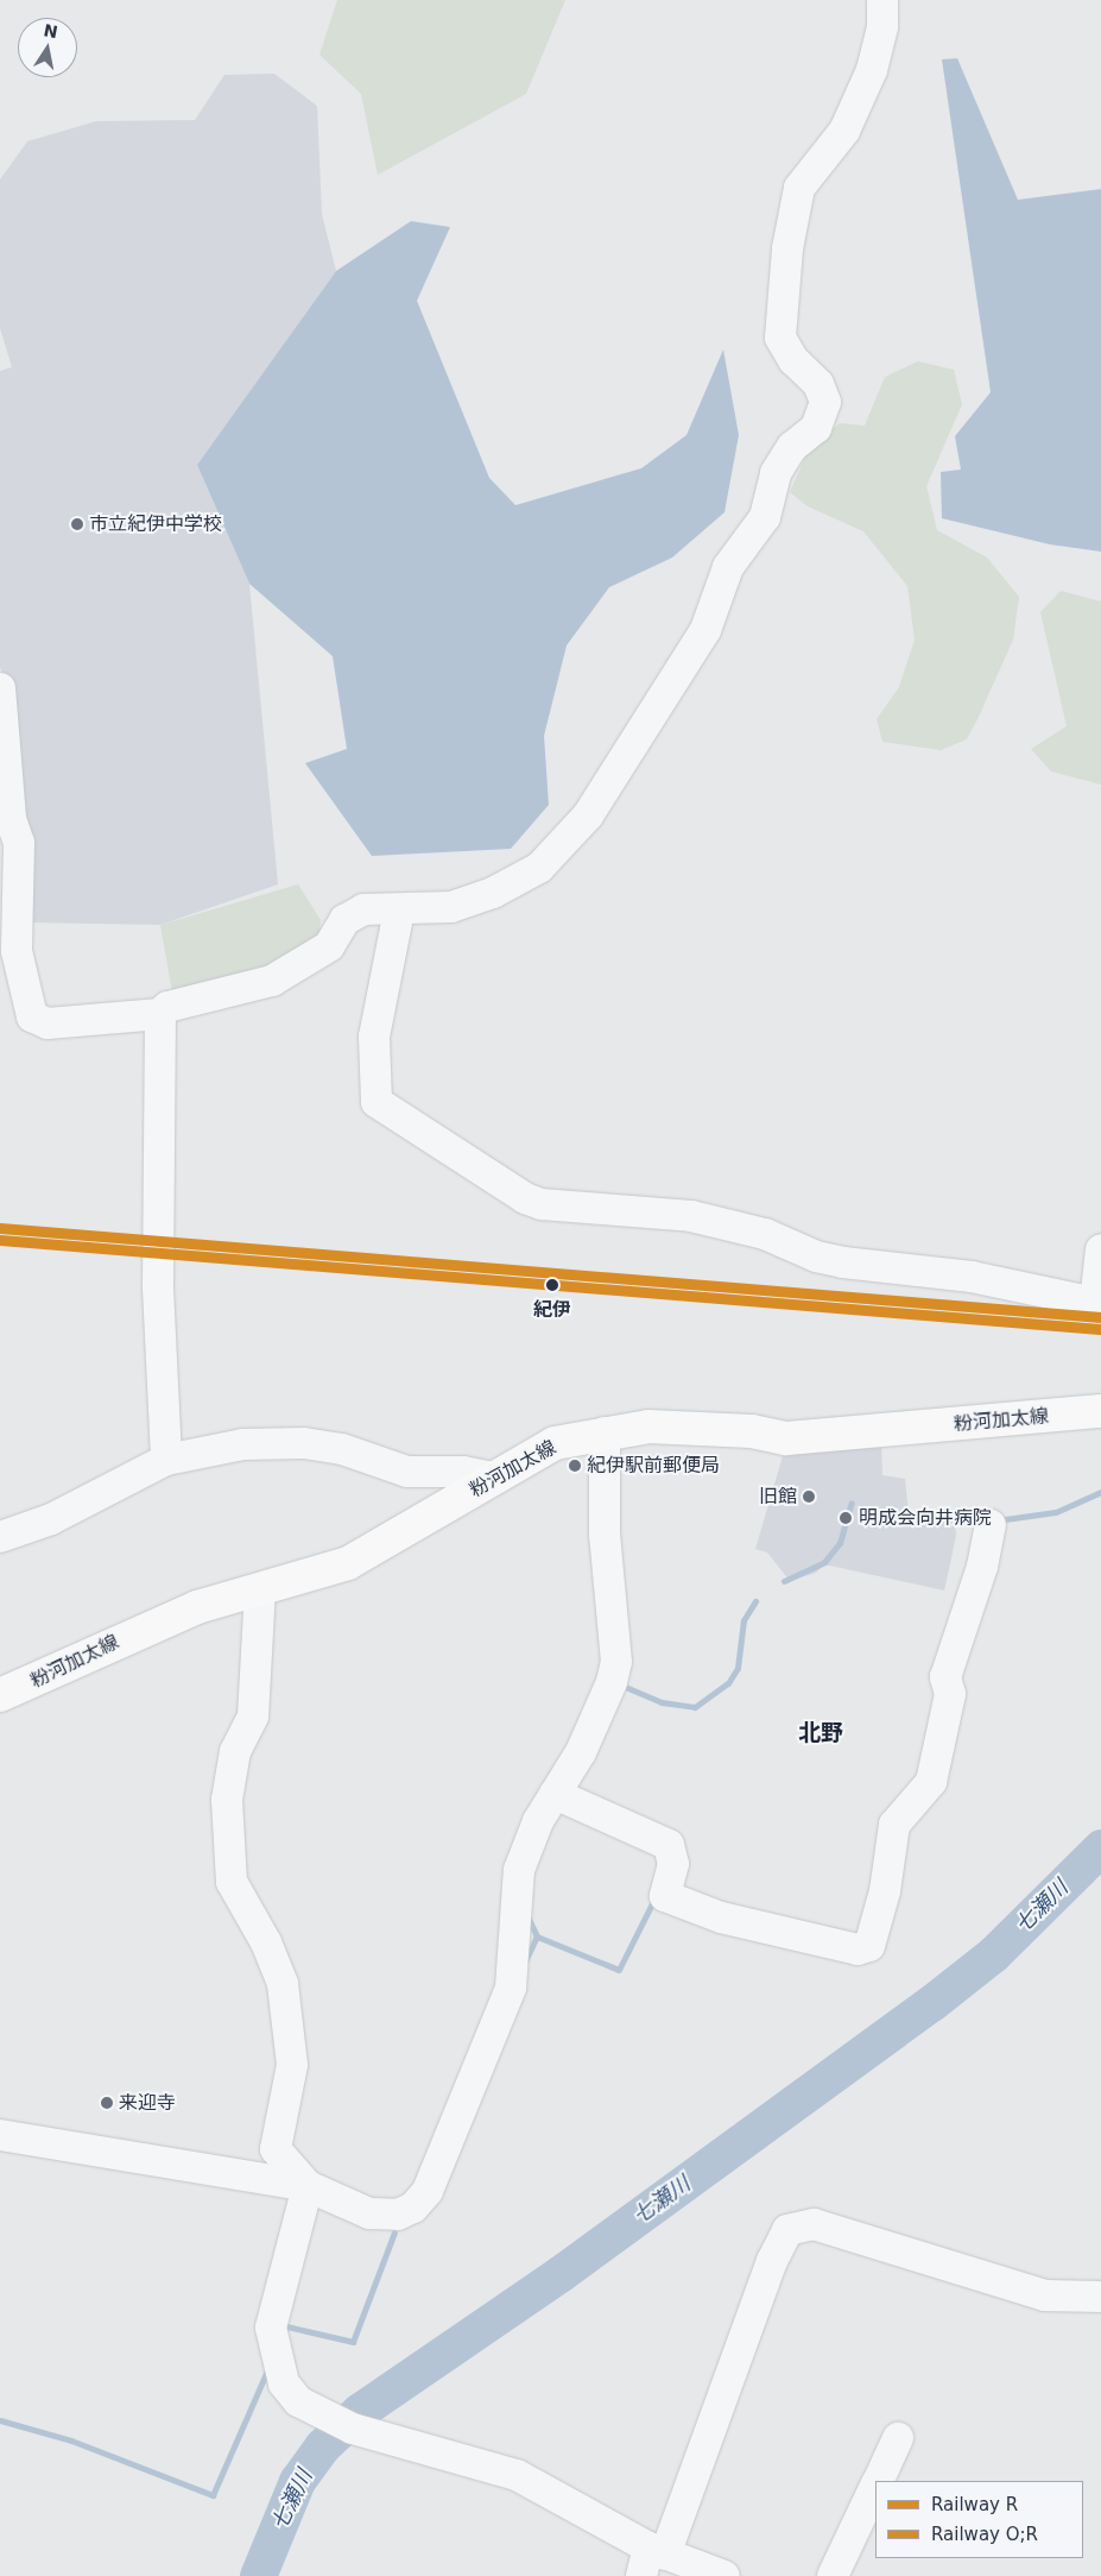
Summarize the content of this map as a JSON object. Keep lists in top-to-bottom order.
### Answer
{
  "streets": {
    "main road": ["粉河加太線"]
  },
  "districts": ["北野"],
  "water": ["七瀬川"],
  "places": [
    "市立紀伊中学校",
    "紀伊",
    "紀伊駅前郵便局",
    "旧館",
    "明成会向井病院",
    "来迎寺"
  ],
  "lines": ["rail line R", "rail line O;R"],
  "legend": ["Railway R", "Railway O;R"],
  "north": "top"
}
